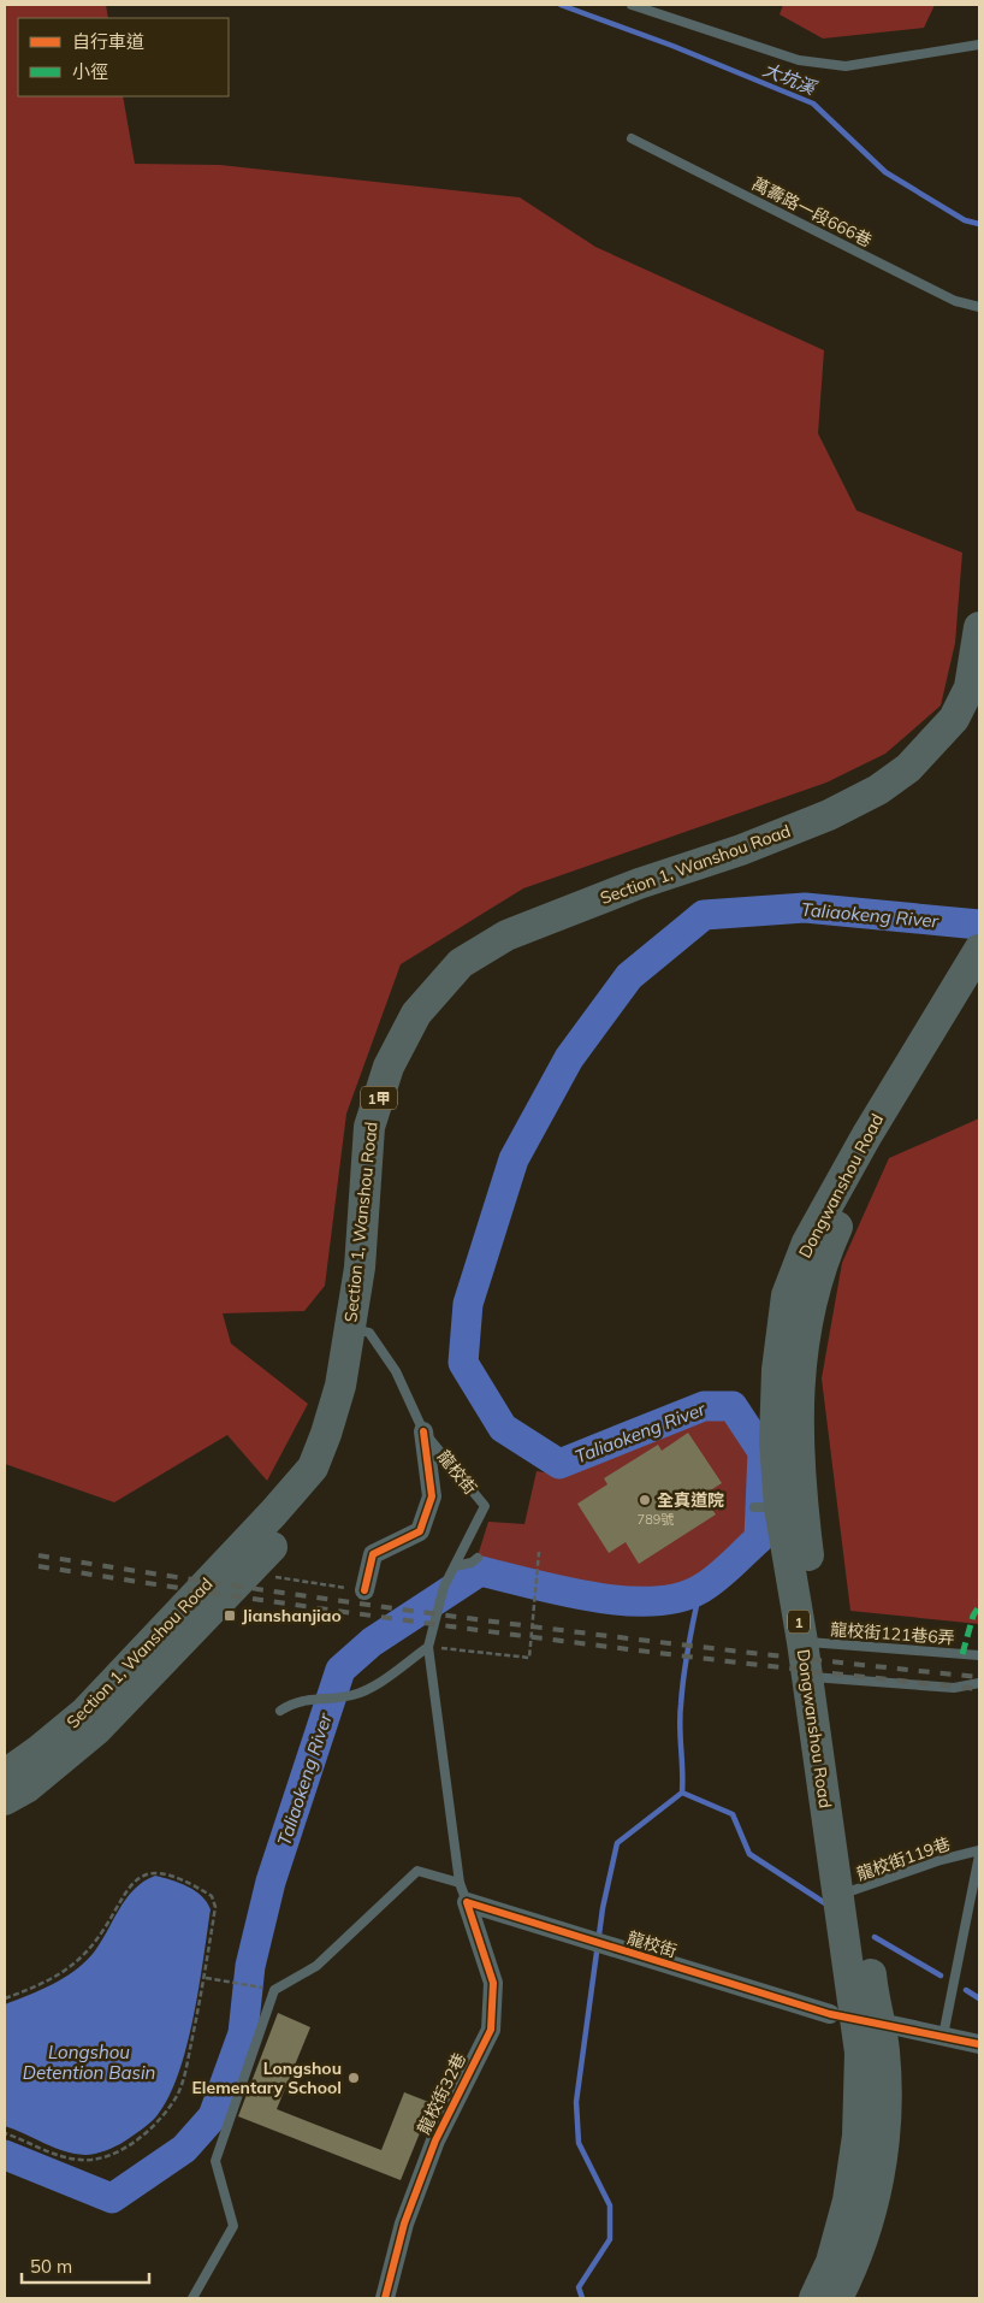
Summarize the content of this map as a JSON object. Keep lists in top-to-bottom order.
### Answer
{
  "streets": {
    "main road": [
      "Section 1, Wanshou Road",
      "1甲",
      "Dongwanshou Road",
      "1"
    ],
    "street": ["龍校街", "龍校街32巷"],
    "lane": ["萬壽路一段666巷", "龍校街121巷6弄", "龍校街119巷"]
  },
  "crossings": [
    ["Section 1, Wanshou Road", "龍校街"],
    ["Dongwanshou Road", "1"],
    ["Dongwanshou Road", "龍校街121巷6弄"],
    ["Dongwanshou Road", "龍校街119巷"],
    ["龍校街", "龍校街32巷"]
  ],
  "water": ["大坑溪", "Taliaokeng River", "Longshou Detention Basin"],
  "places": {
    "other": ["全真道院", "Longshou Elementary School"],
    "transit": ["Jianshanjiao"]
  },
  "house_numbers": ["789號"],
  "legend": ["自行車道", "小徑"],
  "scale_bar": "50 m"
}
